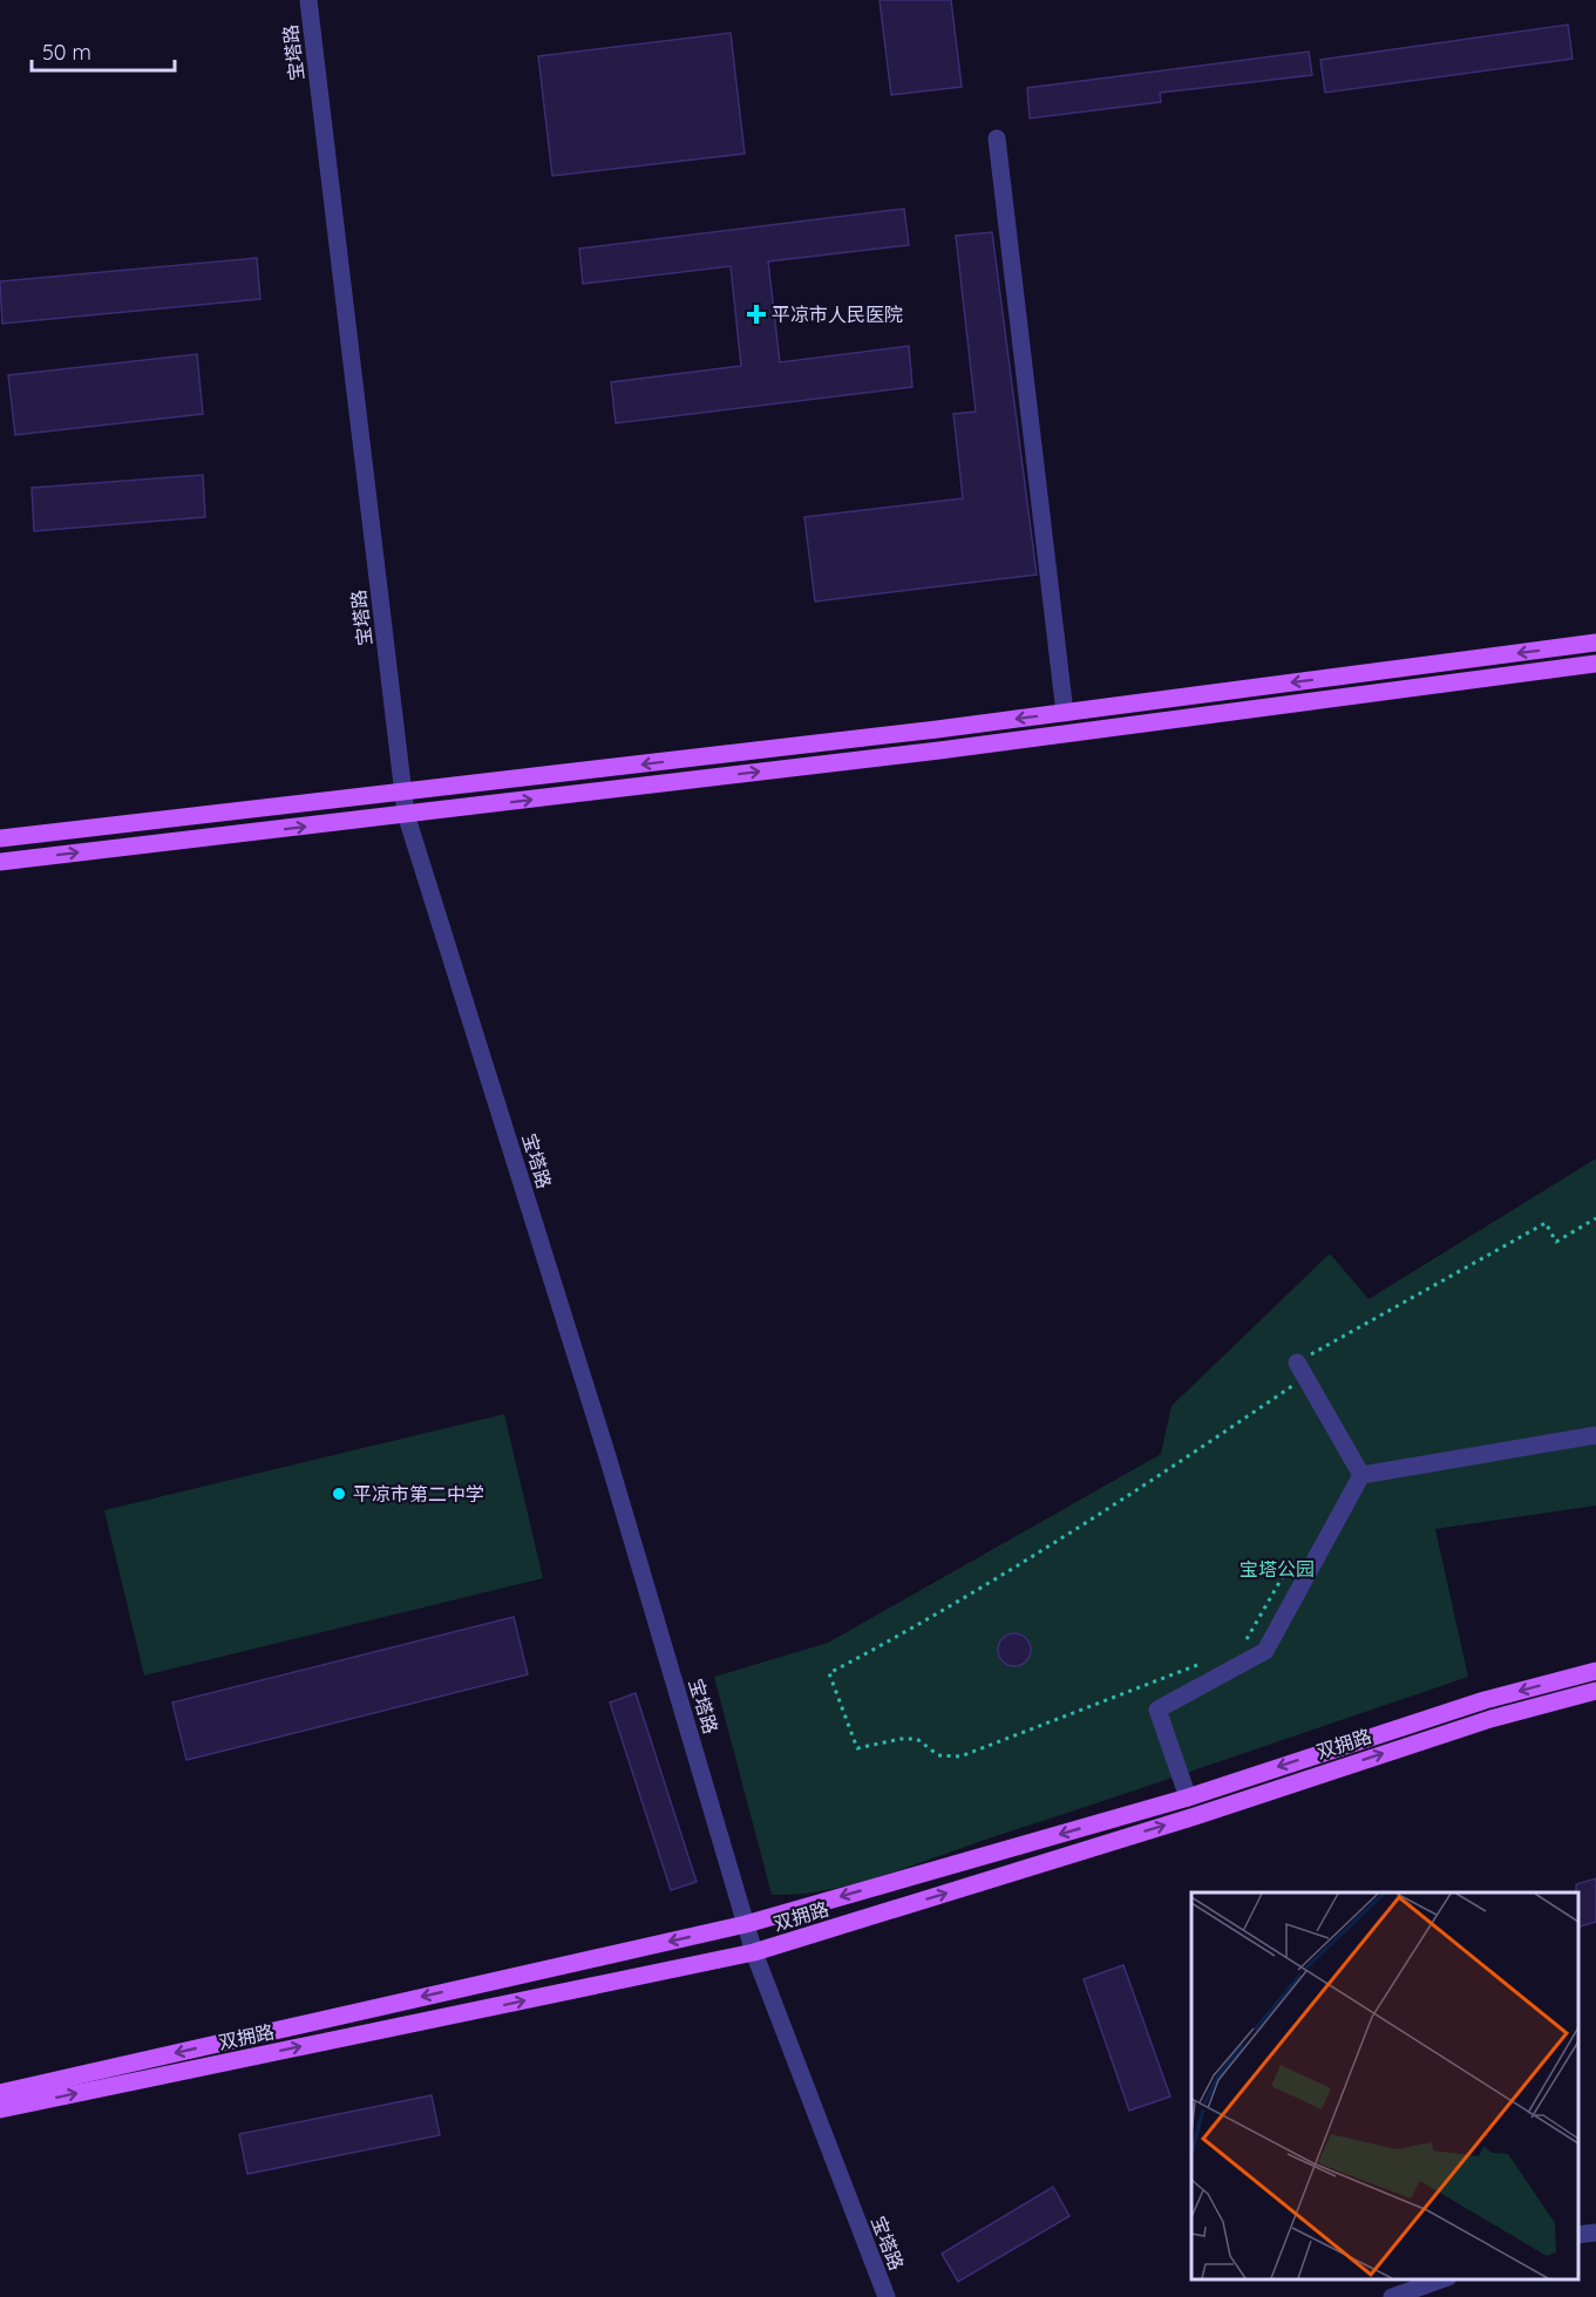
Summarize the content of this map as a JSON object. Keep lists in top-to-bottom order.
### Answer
{
  "streets": {
    "main road": ["双拥路"],
    "street": ["宝塔路"]
  },
  "crossings": [
    ["宝塔路", "双拥路"]
  ],
  "parks": ["宝塔公园"],
  "places": {
    "health": ["平凉市人民医院"],
    "other": ["平凉市第二中学"]
  },
  "scale_bar": "50 m"
}
